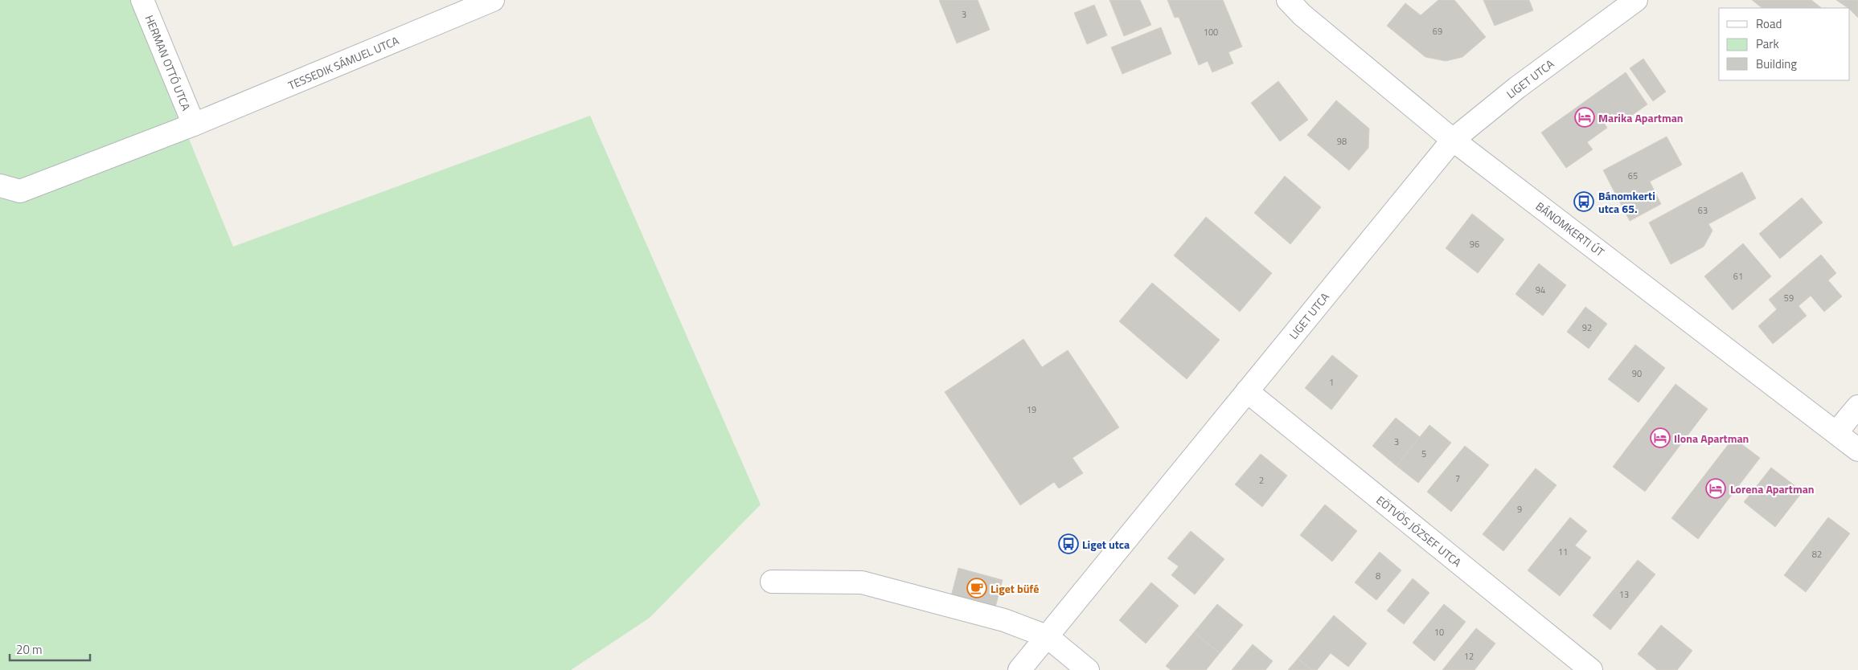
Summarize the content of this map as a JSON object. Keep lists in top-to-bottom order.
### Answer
{
  "streets": {
    "street": [
      "HERMAN OTTÓ UTCA",
      "TESSEDIK SÁMUEL UTCA",
      "LIGET UTCA",
      "BÁNOMKERTI ÚT",
      "EÖTVÖS JÓZSEF UTCA"
    ]
  },
  "crossings": [
    ["HERMAN OTTÓ UTCA", "TESSEDIK SÁMUEL UTCA"],
    ["LIGET UTCA", "BÁNOMKERTI ÚT"],
    ["LIGET UTCA", "EÖTVÖS JÓZSEF UTCA"]
  ],
  "places": {
    "hotel": ["Marika Apartman", "Ilona Apartman", "Lorena Apartman"],
    "bus stop": ["Bánomkerti utca 65.", "Liget utca"],
    "cafe": ["Liget büfé"]
  },
  "house_numbers": [
    "3",
    "69",
    "100",
    "98",
    "65",
    "63",
    "96",
    "61",
    "94",
    "59",
    "92",
    "90",
    "1",
    "19",
    "3",
    "5",
    "7",
    "2",
    "9",
    "11",
    "82",
    "8",
    "13",
    "10",
    "12"
  ],
  "legend": ["Road", "Park", "Building"],
  "scale_bar": "20 m"
}
